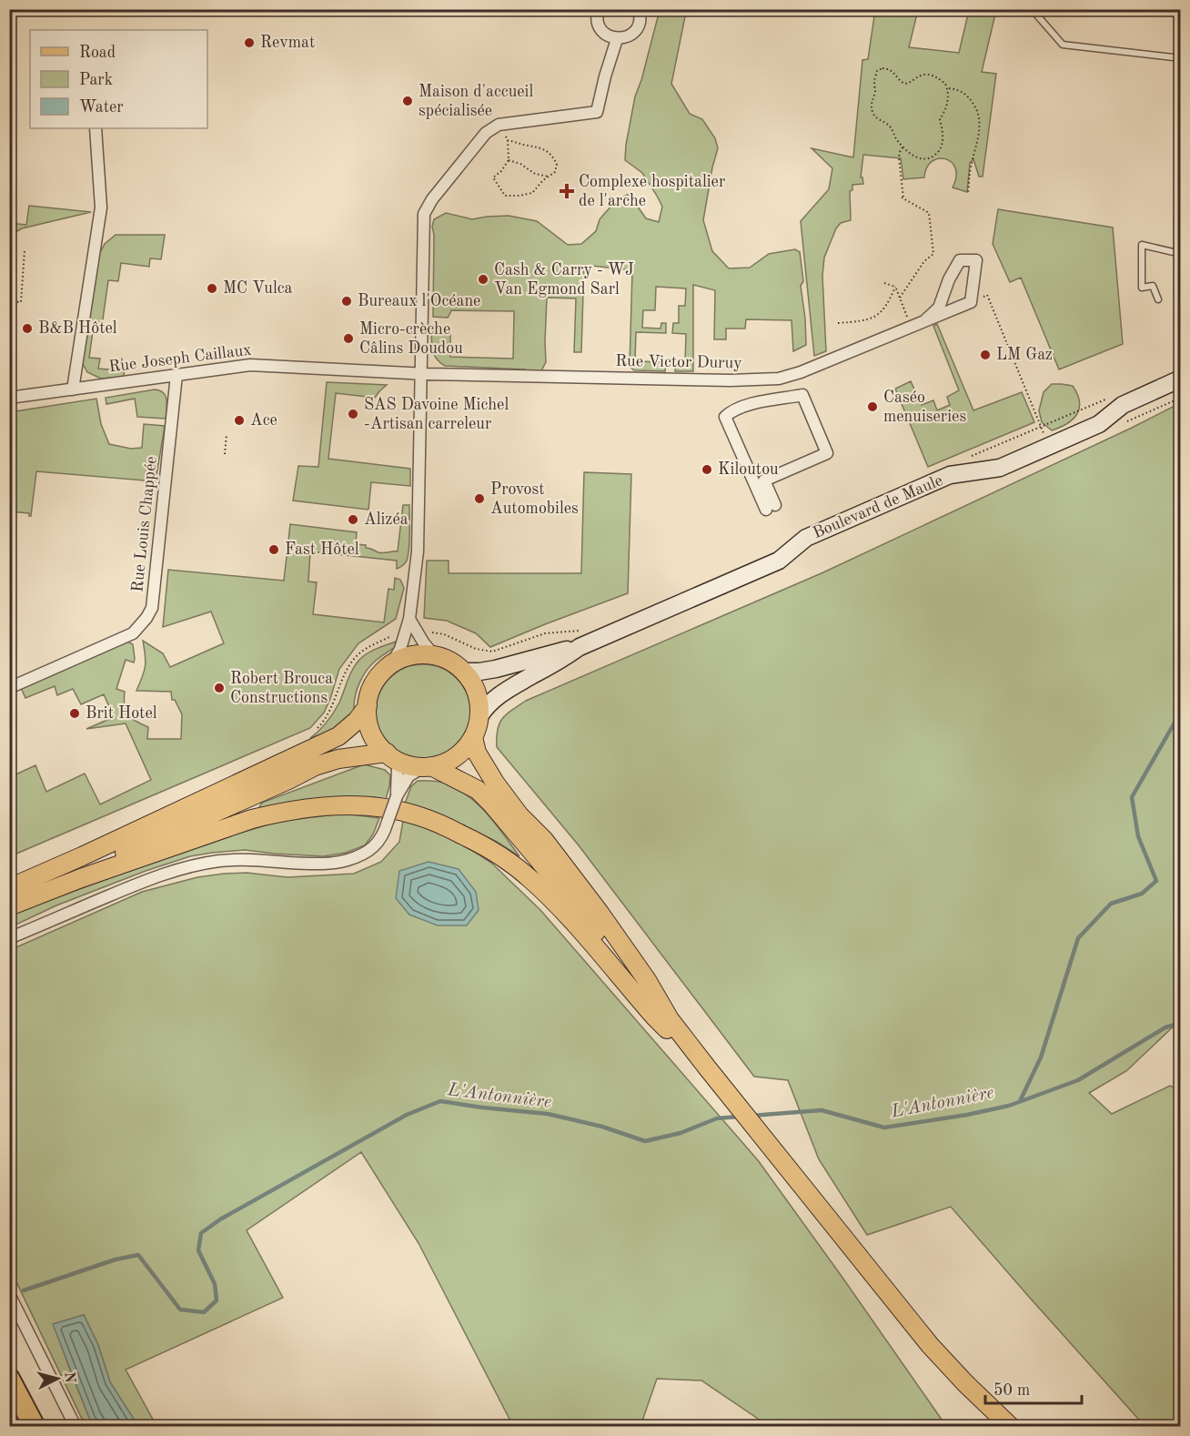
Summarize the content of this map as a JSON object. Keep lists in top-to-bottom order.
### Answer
{
  "streets": {
    "main road": ["Boulevard de Maule"],
    "street": ["Rue Joseph Caillaux", "Rue Victor Duruy", "Rue Louis Chappée"]
  },
  "crossings": [
    ["Rue Joseph Caillaux", "Rue Victor Duruy"],
    ["Rue Joseph Caillaux", "Rue Louis Chappée"]
  ],
  "water": ["L'Antonnière"],
  "places": {
    "other": [
      "Revmat",
      "Maison d'accueil spécialisée",
      "Cash & Carry - WJ Van Egmond Sarl",
      "MC Vulca",
      "Bureaux l'Océane",
      "B&B Hôtel",
      "Micro-crèche Câlins Doudou",
      "LM Gaz",
      "Caséo menuiseries",
      "SAS Davoine Michel -Artisan carreleur",
      "Ace",
      "Kiloutou",
      "Provost Automobiles",
      "Alizéa",
      "Fast Hôtel",
      "Robert Brouca Constructions",
      "Brit Hotel"
    ],
    "health": ["Complexe hospitalier de l'arche"]
  },
  "legend": ["Road", "Park", "Water"],
  "scale_bar": "50 m",
  "north": "right"
}
